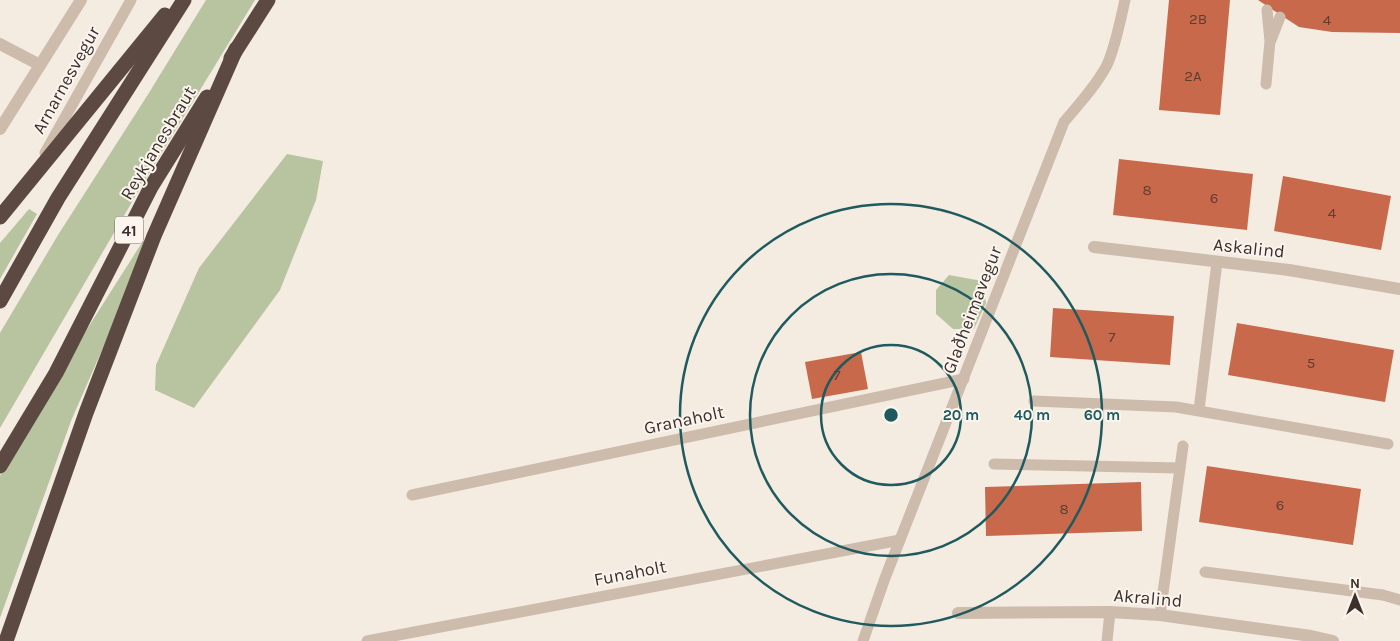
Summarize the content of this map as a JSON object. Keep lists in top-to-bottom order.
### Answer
{
  "streets": {
    "highway": ["Reykjanesbraut", "41"],
    "street": ["Askalind", "Akralind"],
    "lane": [
      "Arnarnesvegur",
      "Glaðheimavegur",
      "Granaholt",
      "Funaholt"
    ]
  },
  "crossings": [
    ["Glaðheimavegur", "Granaholt"],
    ["Glaðheimavegur", "Funaholt"]
  ],
  "house_numbers": [
    "2B",
    "4",
    "2A",
    "8",
    "6",
    "4",
    "7",
    "5",
    "7",
    "6",
    "8"
  ],
  "north": "top",
  "rings": ["20 m", "40 m", "60 m"]
}
